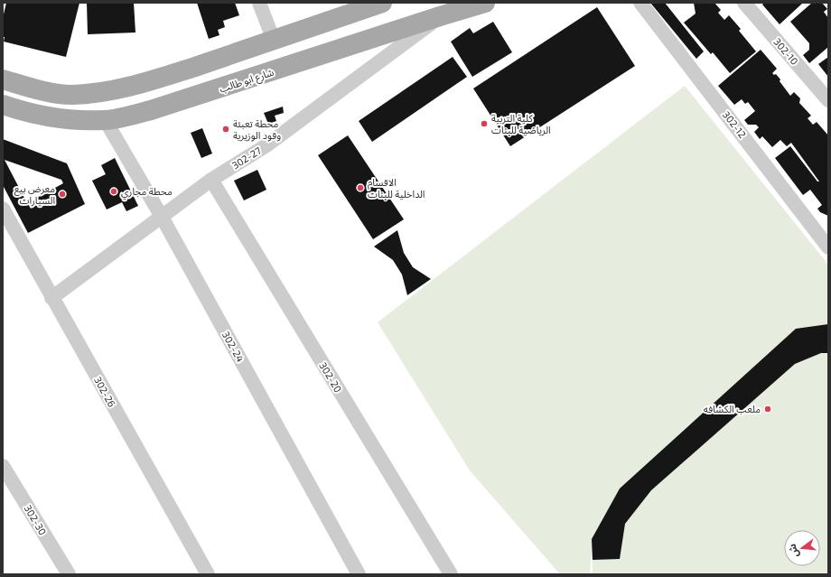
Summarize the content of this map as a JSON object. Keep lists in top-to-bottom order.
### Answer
{
  "streets": {
    "main road": ["شارع ابو طالب"],
    "street": [
      "302-10",
      "302-12",
      "302-27",
      "302-24",
      "302-20",
      "302-26",
      "302-30"
    ]
  },
  "crossings": [
    ["شارع ابو طالب", "302-27"],
    ["شارع ابو طالب", "302-24"],
    ["302-27", "302-24"],
    ["302-27", "302-20"],
    ["302-27", "302-26"]
  ],
  "places": [
    "كلية التربية الرياضية للبنات",
    "محطة تعبئة وقود الوزيرية",
    "الاقسام الداخلية للبنات",
    "محطة مجاري",
    "معرض بيع السيارات",
    "ملعب الكشافه"
  ],
  "north": "left"
}
